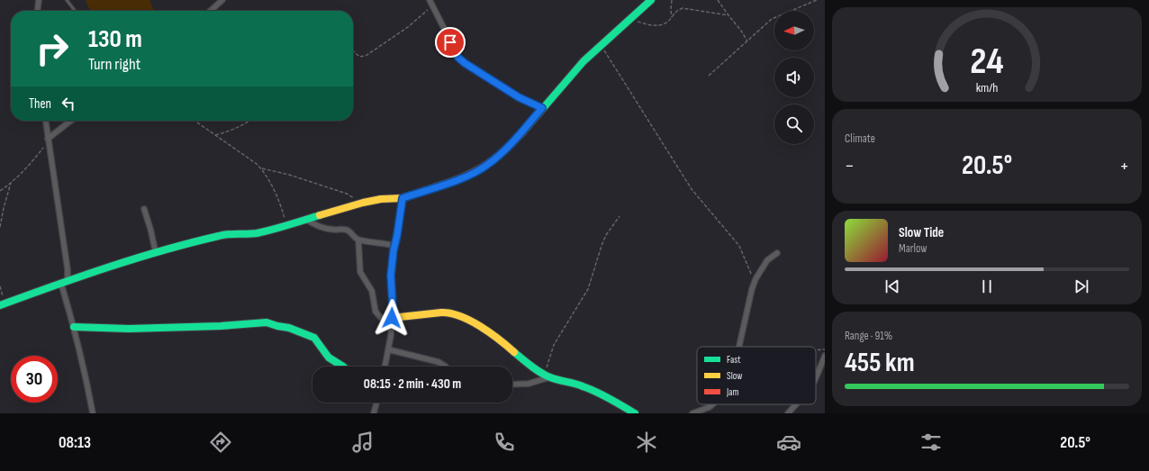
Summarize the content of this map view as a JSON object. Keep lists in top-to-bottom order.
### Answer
{
  "legend": ["Fast", "Slow", "Jam"],
  "north": "left",
  "page": {
    "turn": ["130 m", "Turn right"],
    "then": "Then",
    "tile": [
      "Climate",
      ["Range · 91%", "455 km"]
    ],
    "heat": ["−", "20.5°", "+"],
    "song": ["Slow Tide", "Marlow"],
    "limit": "30",
    "trip": "08:15 · 2 min · 430 m",
    "tabs": ["08:13", "20.5°"],
    "gauge": ["24", "km/h"]
  }
}
